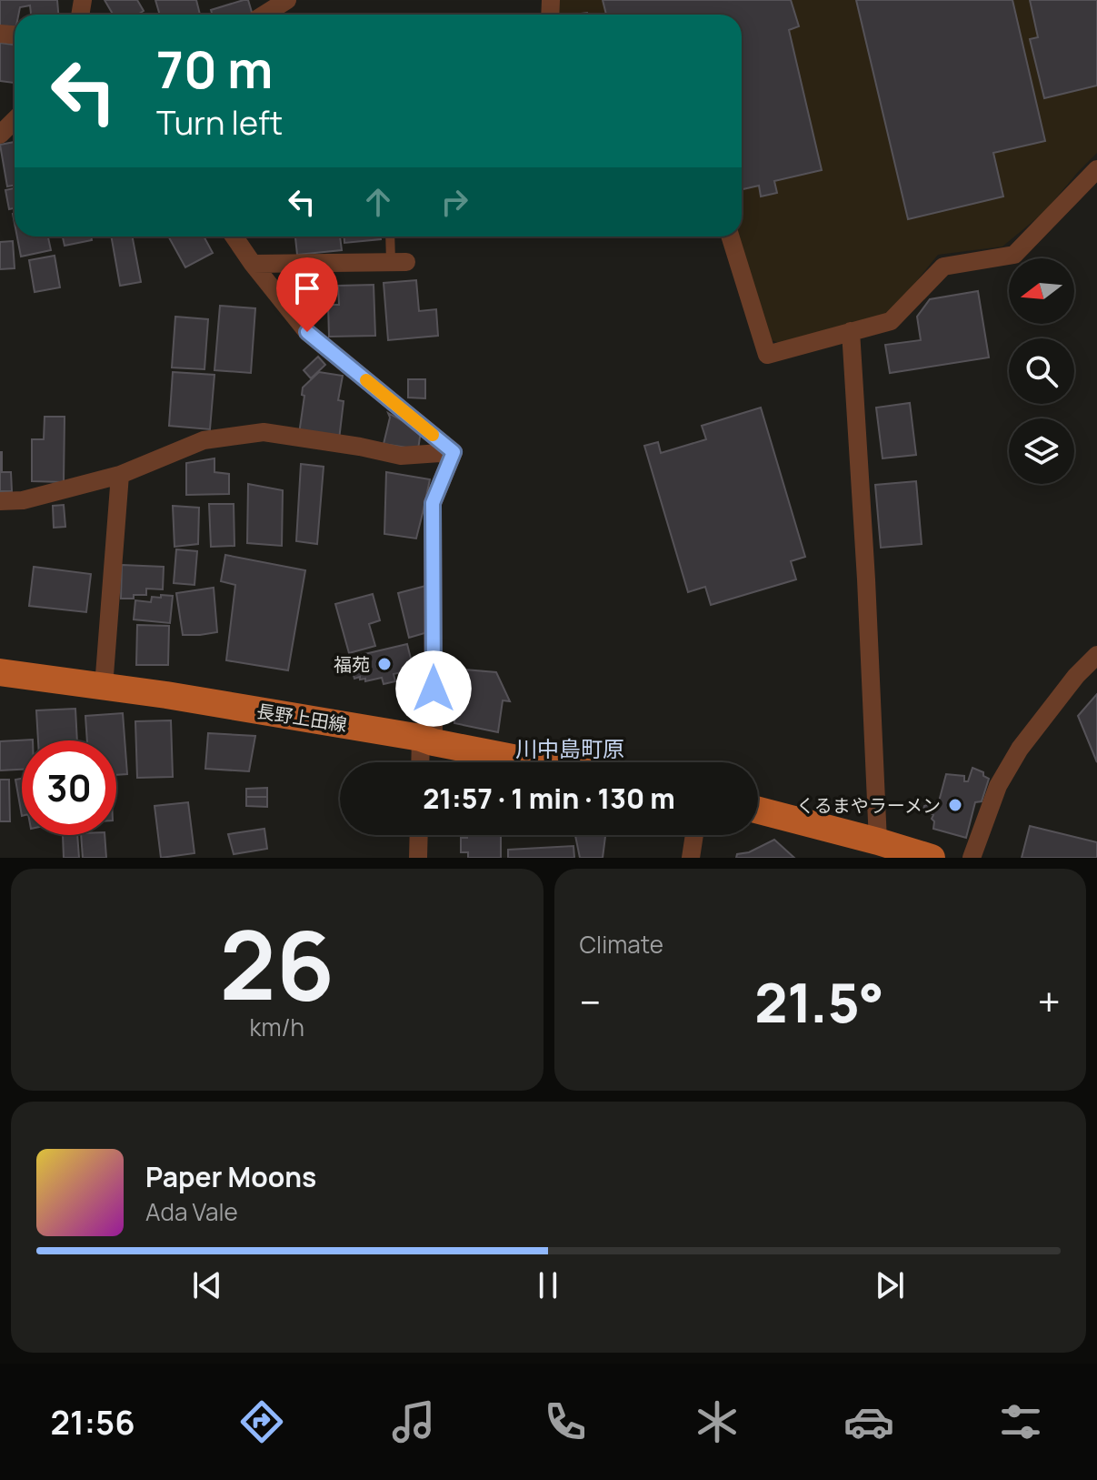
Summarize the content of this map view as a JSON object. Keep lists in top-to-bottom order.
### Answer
{
  "streets": {
    "main road": ["長野上田線"]
  },
  "districts": ["川中島町原"],
  "places": ["福苑", "くるまやラーメン"],
  "north": "left",
  "page": {
    "turn": ["70 m", "Turn left"],
    "limit": "30",
    "trip": "21:57 · 1 min · 130 m",
    "tile": [
      ["26", "km/h"],
      "Climate"
    ],
    "heat": ["−", "21.5°", "+"],
    "song": ["Paper Moons", "Ada Vale"],
    "tabs": "21:56"
  }
}
